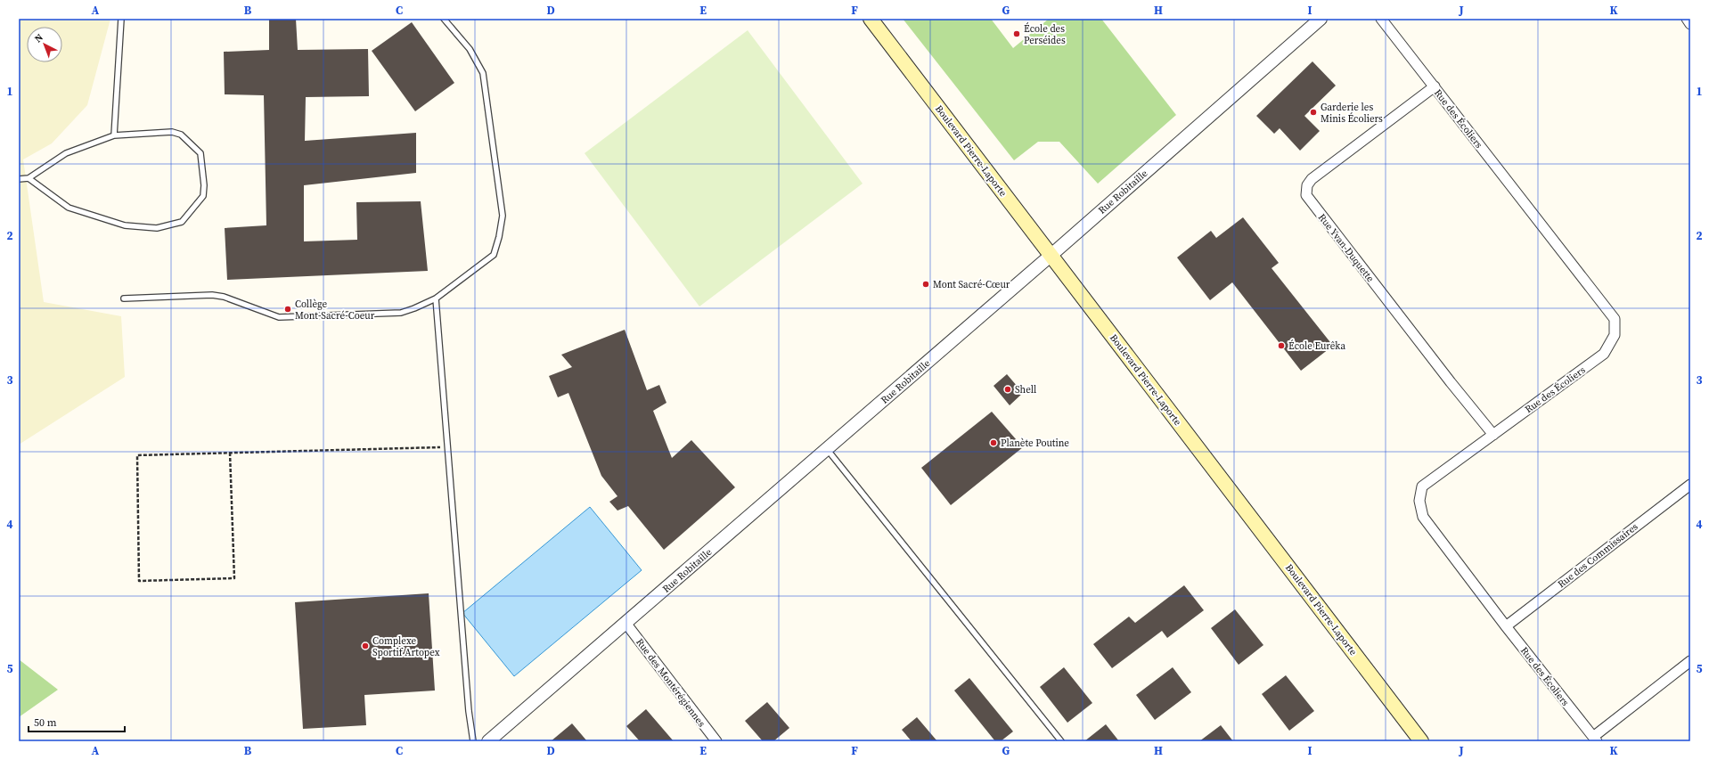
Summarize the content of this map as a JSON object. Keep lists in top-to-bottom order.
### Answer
{
  "streets": {
    "main road": ["Boulevard Pierre-Laporte"],
    "street": [
      "Rue des Écoliers",
      "Rue Robitaille",
      "Rue Yvan-Duquette",
      "Rue des Commissaires",
      "Rue des Montérégiennes"
    ]
  },
  "crossings": [
    ["Rue des Écoliers", "Rue Yvan-Duquette"],
    ["Rue des Écoliers", "Rue des Commissaires"],
    ["Boulevard Pierre-Laporte", "Rue Robitaille"],
    ["Rue Robitaille", "Rue des Montérégiennes"]
  ],
  "places": [
    "École des Perséides",
    "Garderie les Minis Écoliers",
    "Mont Sacré-Cœur",
    "Collège Mont-Sacré-Coeur",
    "École Eurêka",
    "Shell",
    "Planète Poutine",
    "Complexe Sportif Artopex"
  ],
  "scale_bar": "50 m",
  "north": "top left",
  "grid": {
    "columns": [
      "A",
      "B",
      "C",
      "D",
      "E",
      "F",
      "G",
      "H",
      "I",
      "J",
      "K"
    ],
    "rows": [
      "1",
      "2",
      "3",
      "4",
      "5"
    ]
  }
}
